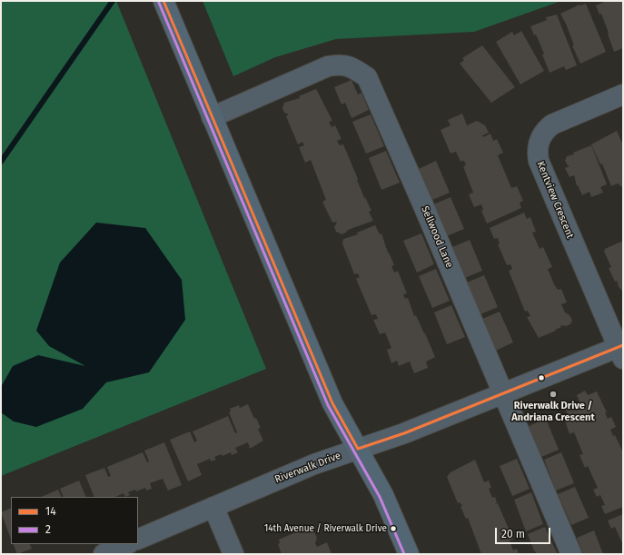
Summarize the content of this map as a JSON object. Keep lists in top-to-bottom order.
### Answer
{
  "streets": {
    "street": ["Kentview Crescent", "Sellwood Lane", "Riverwalk Drive"]
  },
  "crossings": [
    ["Kentview Crescent", "Riverwalk Drive"],
    ["Sellwood Lane", "Riverwalk Drive"]
  ],
  "places": ["Riverwalk Drive / Andriana Crescent", "14th Avenue / Riverwalk Drive"],
  "lines": ["transit line 14", "transit line 2"],
  "legend": ["14", "2"],
  "scale_bar": "20 m"
}
